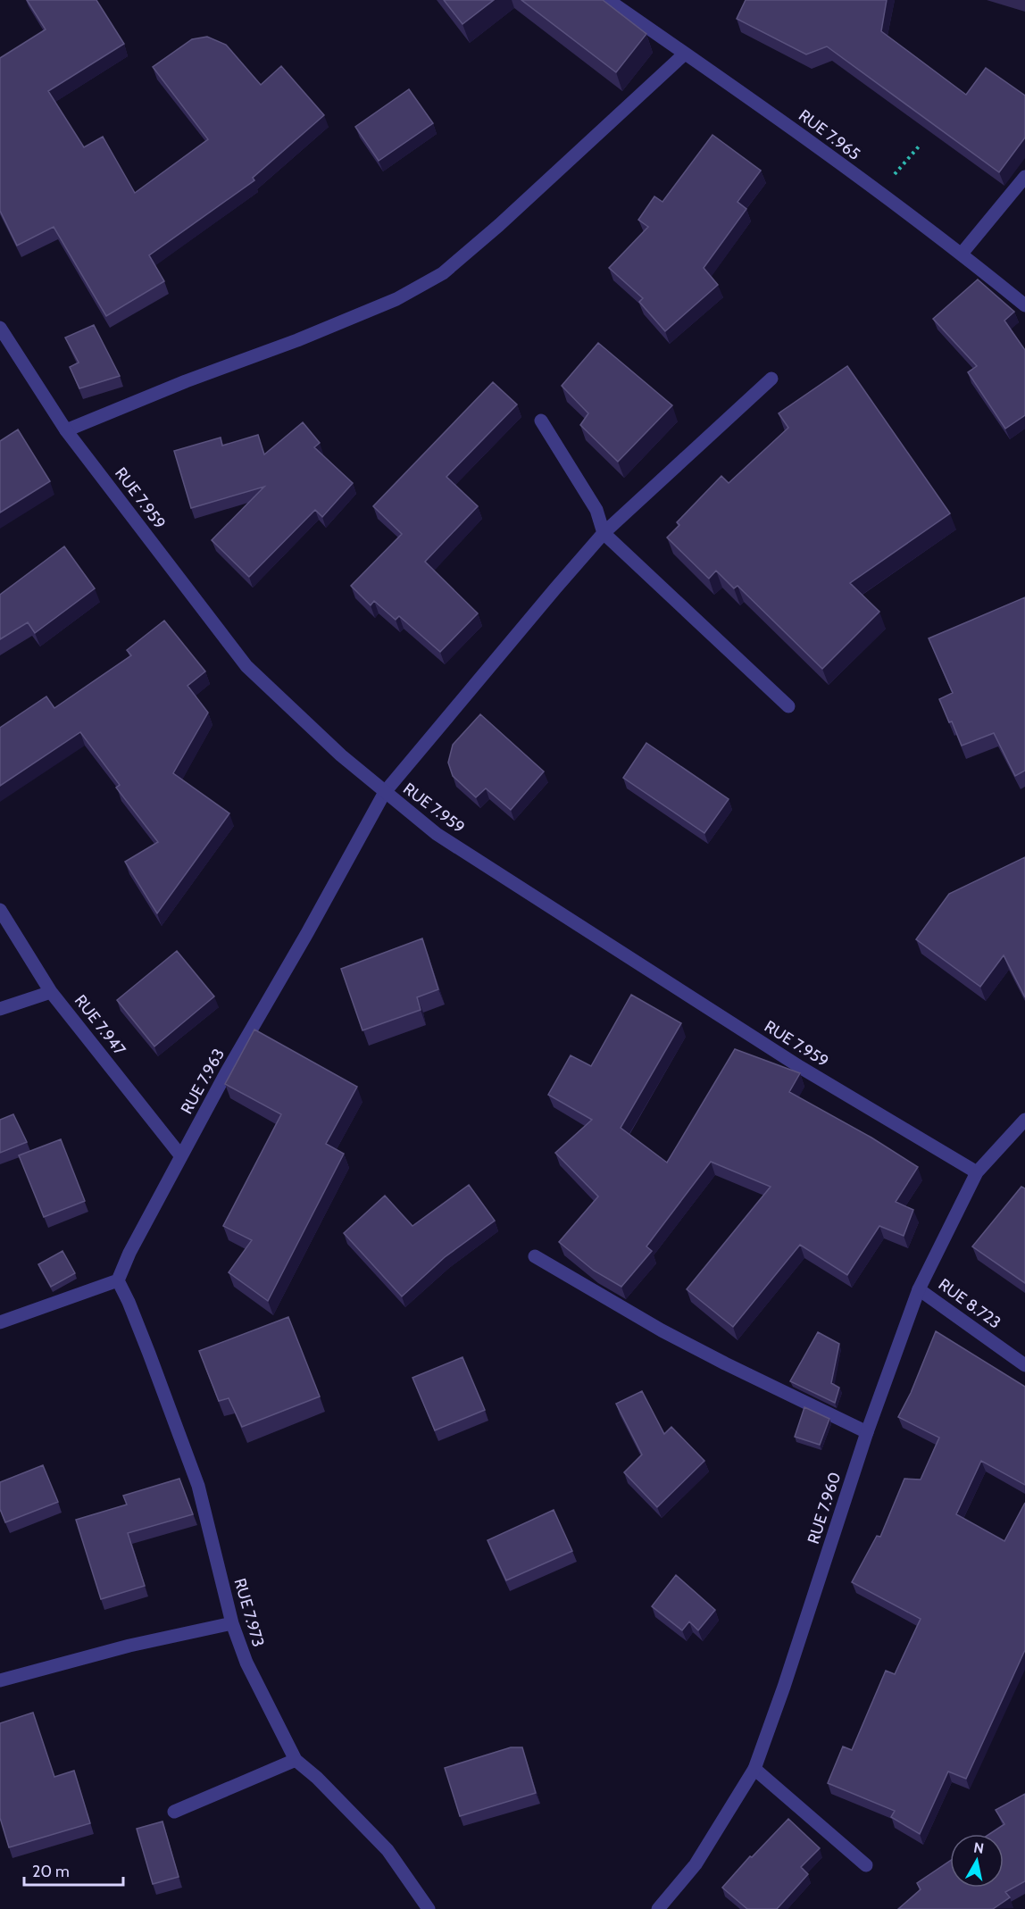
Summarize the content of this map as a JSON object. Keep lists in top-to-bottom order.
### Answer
{
  "streets": {
    "street": [
      "RUE 7.965",
      "RUE 7.959",
      "RUE 7.947",
      "RUE 7.963",
      "RUE 8.723",
      "RUE 7.960",
      "RUE 7.973"
    ]
  },
  "crossings": [
    ["RUE 7.959", "RUE 7.963"],
    ["RUE 7.959", "RUE 7.960"],
    ["RUE 7.947", "RUE 7.963"],
    ["RUE 7.963", "RUE 7.973"],
    ["RUE 8.723", "RUE 7.960"]
  ],
  "scale_bar": "20 m",
  "north": "top"
}
